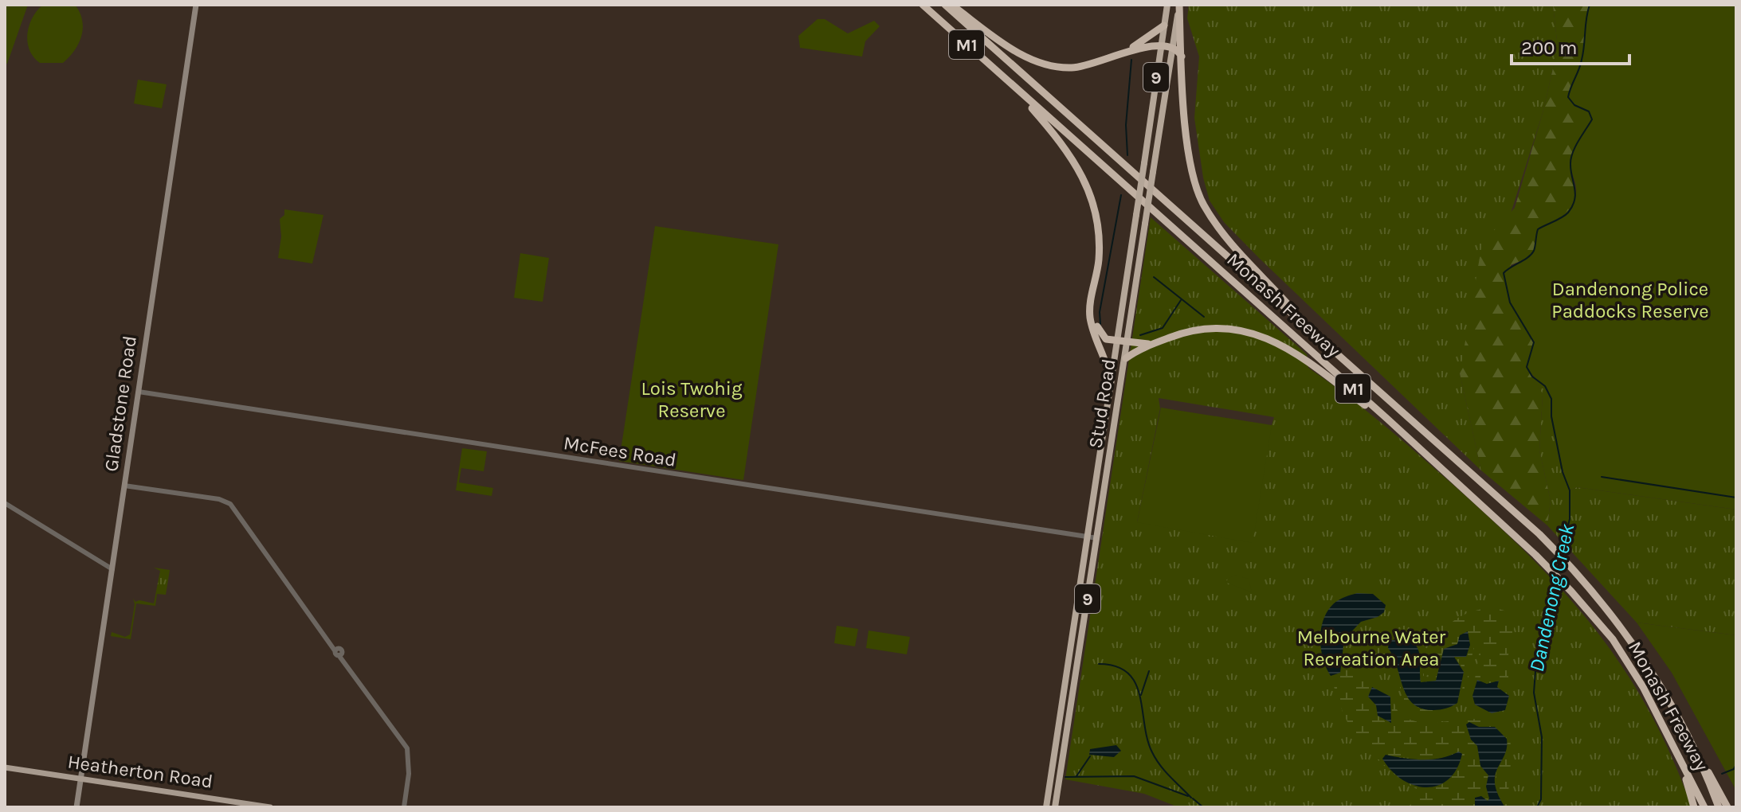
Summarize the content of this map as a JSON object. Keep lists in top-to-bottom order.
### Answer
{
  "streets": {
    "highway": [
      "M1",
      "9",
      "Monash Freeway",
      "Stud Road"
    ],
    "main road": ["Gladstone Road", "Heatherton Road"],
    "street": ["McFees Road"]
  },
  "crossings": [
    ["Gladstone Road", "McFees Road"],
    ["Gladstone Road", "Heatherton Road"],
    ["Stud Road", "McFees Road"]
  ],
  "water": ["Dandenong Creek"],
  "parks": ["Dandenong Police Paddocks Reserve", "Lois Twohig Reserve", "Melbourne Water Recreation Area"],
  "scale_bar": "200 m"
}
